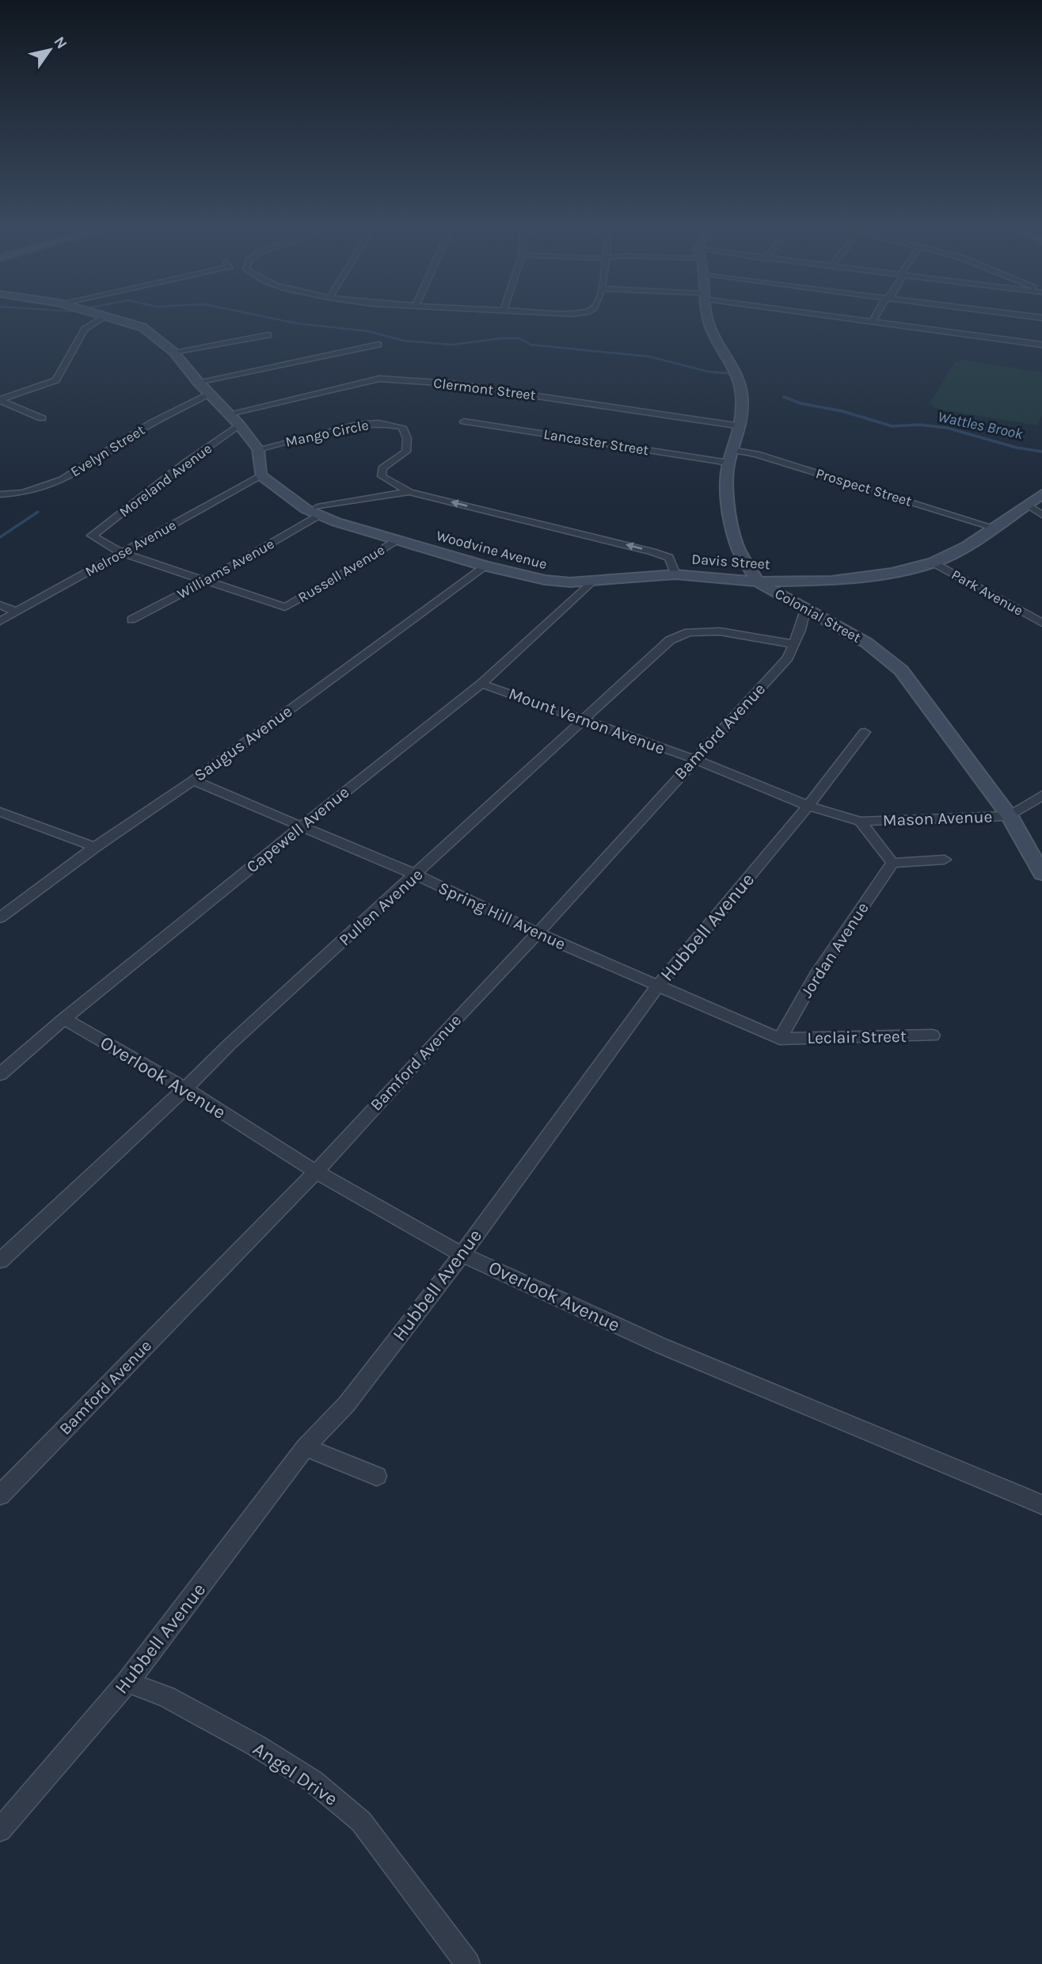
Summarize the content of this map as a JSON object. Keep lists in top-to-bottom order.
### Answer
{
  "streets": {
    "main road": ["Woodvine Avenue", "Davis Street", "Colonial Street"],
    "street": [
      "Clermont Street",
      "Mango Circle",
      "Lancaster Street",
      "Evelyn Street",
      "Moreland Avenue",
      "Prospect Street",
      "Melrose Avenue",
      "Williams Avenue",
      "Russell Avenue",
      "Park Avenue",
      "Mount Vernon Avenue",
      "Bamford Avenue",
      "Saugus Avenue",
      "Mason Avenue",
      "Capewell Avenue",
      "Pullen Avenue",
      "Spring Hill Avenue",
      "Hubbell Avenue",
      "Jordan Avenue",
      "Leclair Street",
      "Overlook Avenue",
      "Angel Drive"
    ]
  },
  "crossings": [
    ["Clermont Street", "Colonial Street"],
    ["Mango Circle", "Davis Street"],
    ["Lancaster Street", "Colonial Street"],
    ["Moreland Avenue", "Melrose Avenue"],
    ["Prospect Street", "Davis Street"],
    ["Prospect Street", "Colonial Street"],
    ["Woodvine Avenue", "Davis Street"],
    ["Woodvine Avenue", "Williams Avenue"],
    ["Woodvine Avenue", "Russell Avenue"],
    ["Woodvine Avenue", "Saugus Avenue"],
    ["Woodvine Avenue", "Capewell Avenue"],
    ["Davis Street", "Williams Avenue"],
    ["Davis Street", "Park Avenue"],
    ["Davis Street", "Colonial Street"],
    ["Williams Avenue", "Russell Avenue"],
    ["Colonial Street", "Bamford Avenue"],
    ["Colonial Street", "Mason Avenue"],
    ["Mount Vernon Avenue", "Bamford Avenue"],
    ["Mount Vernon Avenue", "Mason Avenue"],
    ["Mount Vernon Avenue", "Capewell Avenue"],
    ["Mount Vernon Avenue", "Pullen Avenue"],
    ["Mount Vernon Avenue", "Hubbell Avenue"],
    ["Bamford Avenue", "Pullen Avenue"],
    ["Bamford Avenue", "Spring Hill Avenue"],
    ["Bamford Avenue", "Overlook Avenue"],
    ["Saugus Avenue", "Spring Hill Avenue"],
    ["Capewell Avenue", "Spring Hill Avenue"],
    ["Capewell Avenue", "Overlook Avenue"],
    ["Pullen Avenue", "Spring Hill Avenue"],
    ["Pullen Avenue", "Overlook Avenue"],
    ["Spring Hill Avenue", "Hubbell Avenue"],
    ["Spring Hill Avenue", "Jordan Avenue"],
    ["Spring Hill Avenue", "Leclair Street"],
    ["Hubbell Avenue", "Overlook Avenue"],
    ["Hubbell Avenue", "Angel Drive"],
    ["Jordan Avenue", "Leclair Street"]
  ],
  "one_way": ["Davis Street"],
  "water": ["Wattles Brook"],
  "north": "top right"
}
